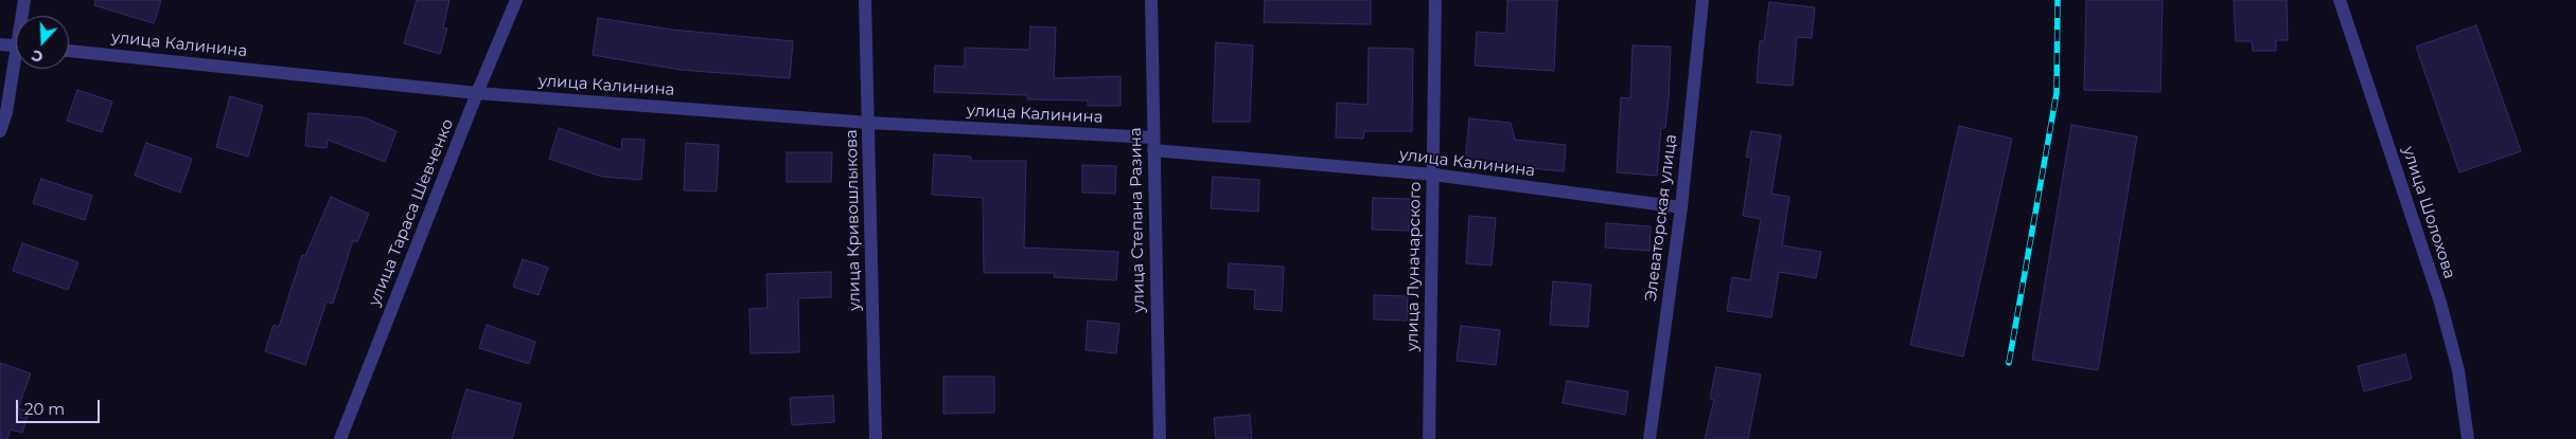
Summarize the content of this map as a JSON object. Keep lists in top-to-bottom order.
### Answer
{
  "streets": {
    "street": [
      "улица Калинина",
      "улица Тараса Шевченко",
      "улица Шолохова",
      "Элеваторская улица",
      "улица Кривошлыкова",
      "улица Степана Разина",
      "улица Луначарского"
    ]
  },
  "crossings": [
    ["улица Калинина", "улица Тараса Шевченко"],
    ["улица Калинина", "Элеваторская улица"],
    ["улица Калинина", "улица Кривошлыкова"],
    ["улица Калинина", "улица Степана Разина"],
    ["улица Калинина", "улица Луначарского"]
  ],
  "scale_bar": "20 m",
  "north": "bottom"
}
